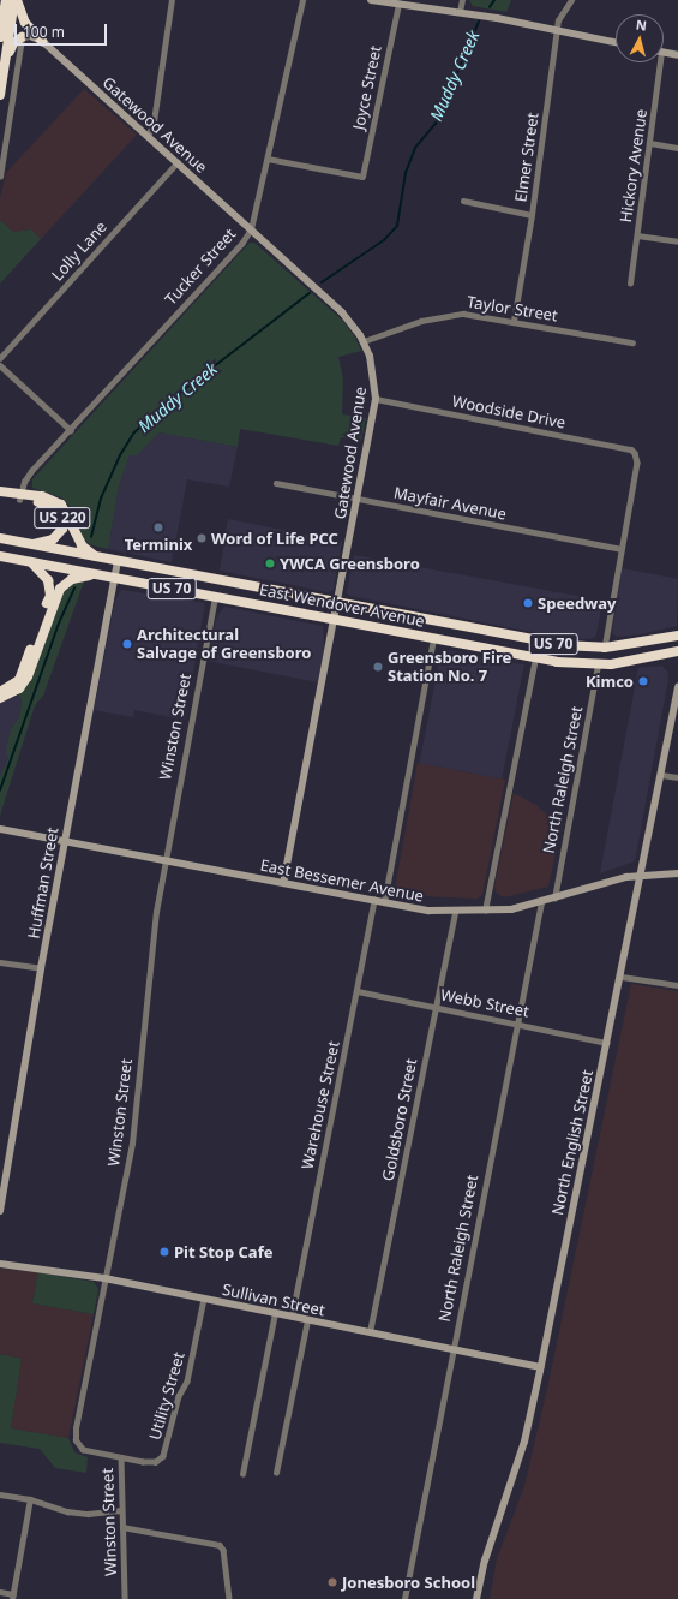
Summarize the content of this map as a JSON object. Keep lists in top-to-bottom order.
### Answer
{
  "streets": {
    "highway": ["US 220", "US 70", "East Wendover Avenue"],
    "street": [
      "Joyce Street",
      "Gatewood Avenue",
      "Elmer Street",
      "Hickory Avenue",
      "Lolly Lane",
      "Tucker Street",
      "Taylor Street",
      "Woodside Drive",
      "Mayfair Avenue",
      "Winston Street",
      "North Raleigh Street",
      "East Bessemer Avenue",
      "Huffman Street",
      "Webb Street",
      "Warehouse Street",
      "Goldsboro Street",
      "North English Street",
      "Sullivan Street",
      "Utility Street"
    ]
  },
  "crossings": [
    ["Joyce Street", "Tucker Street"],
    ["Gatewood Avenue", "Lolly Lane"],
    ["Gatewood Avenue", "Tucker Street"],
    ["Gatewood Avenue", "Taylor Street"],
    ["Gatewood Avenue", "Woodside Drive"],
    ["Gatewood Avenue", "Mayfair Avenue"],
    ["Gatewood Avenue", "East Wendover Avenue"],
    ["Gatewood Avenue", "East Bessemer Avenue"],
    ["Elmer Street", "Taylor Street"],
    ["Tucker Street", "US 220"],
    ["Woodside Drive", "Mayfair Avenue"],
    ["US 220", "East Wendover Avenue"],
    ["East Wendover Avenue", "Winston Street"],
    ["East Wendover Avenue", "North Raleigh Street"],
    ["East Wendover Avenue", "Huffman Street"],
    ["Winston Street", "East Bessemer Avenue"],
    ["Winston Street", "Sullivan Street"],
    ["Winston Street", "Utility Street"],
    ["North Raleigh Street", "East Bessemer Avenue"],
    ["North Raleigh Street", "Webb Street"],
    ["North Raleigh Street", "Sullivan Street"],
    ["East Bessemer Avenue", "Huffman Street"],
    ["East Bessemer Avenue", "Warehouse Street"],
    ["East Bessemer Avenue", "Goldsboro Street"],
    ["East Bessemer Avenue", "North English Street"],
    ["Webb Street", "Warehouse Street"],
    ["Webb Street", "Goldsboro Street"],
    ["Webb Street", "North English Street"],
    ["Warehouse Street", "Sullivan Street"],
    ["Goldsboro Street", "Sullivan Street"],
    ["North English Street", "Sullivan Street"],
    ["Sullivan Street", "Utility Street"]
  ],
  "water": ["Muddy Creek"],
  "places": [
    "Terminix",
    "Word of Life PCC",
    "YWCA Greensboro",
    "Speedway",
    "Architectural Salvage of Greensboro",
    "Greensboro Fire Station No. 7",
    "Kimco",
    "Pit Stop Cafe",
    "Jonesboro School"
  ],
  "scale_bar": "100 m",
  "north": "top"
}
